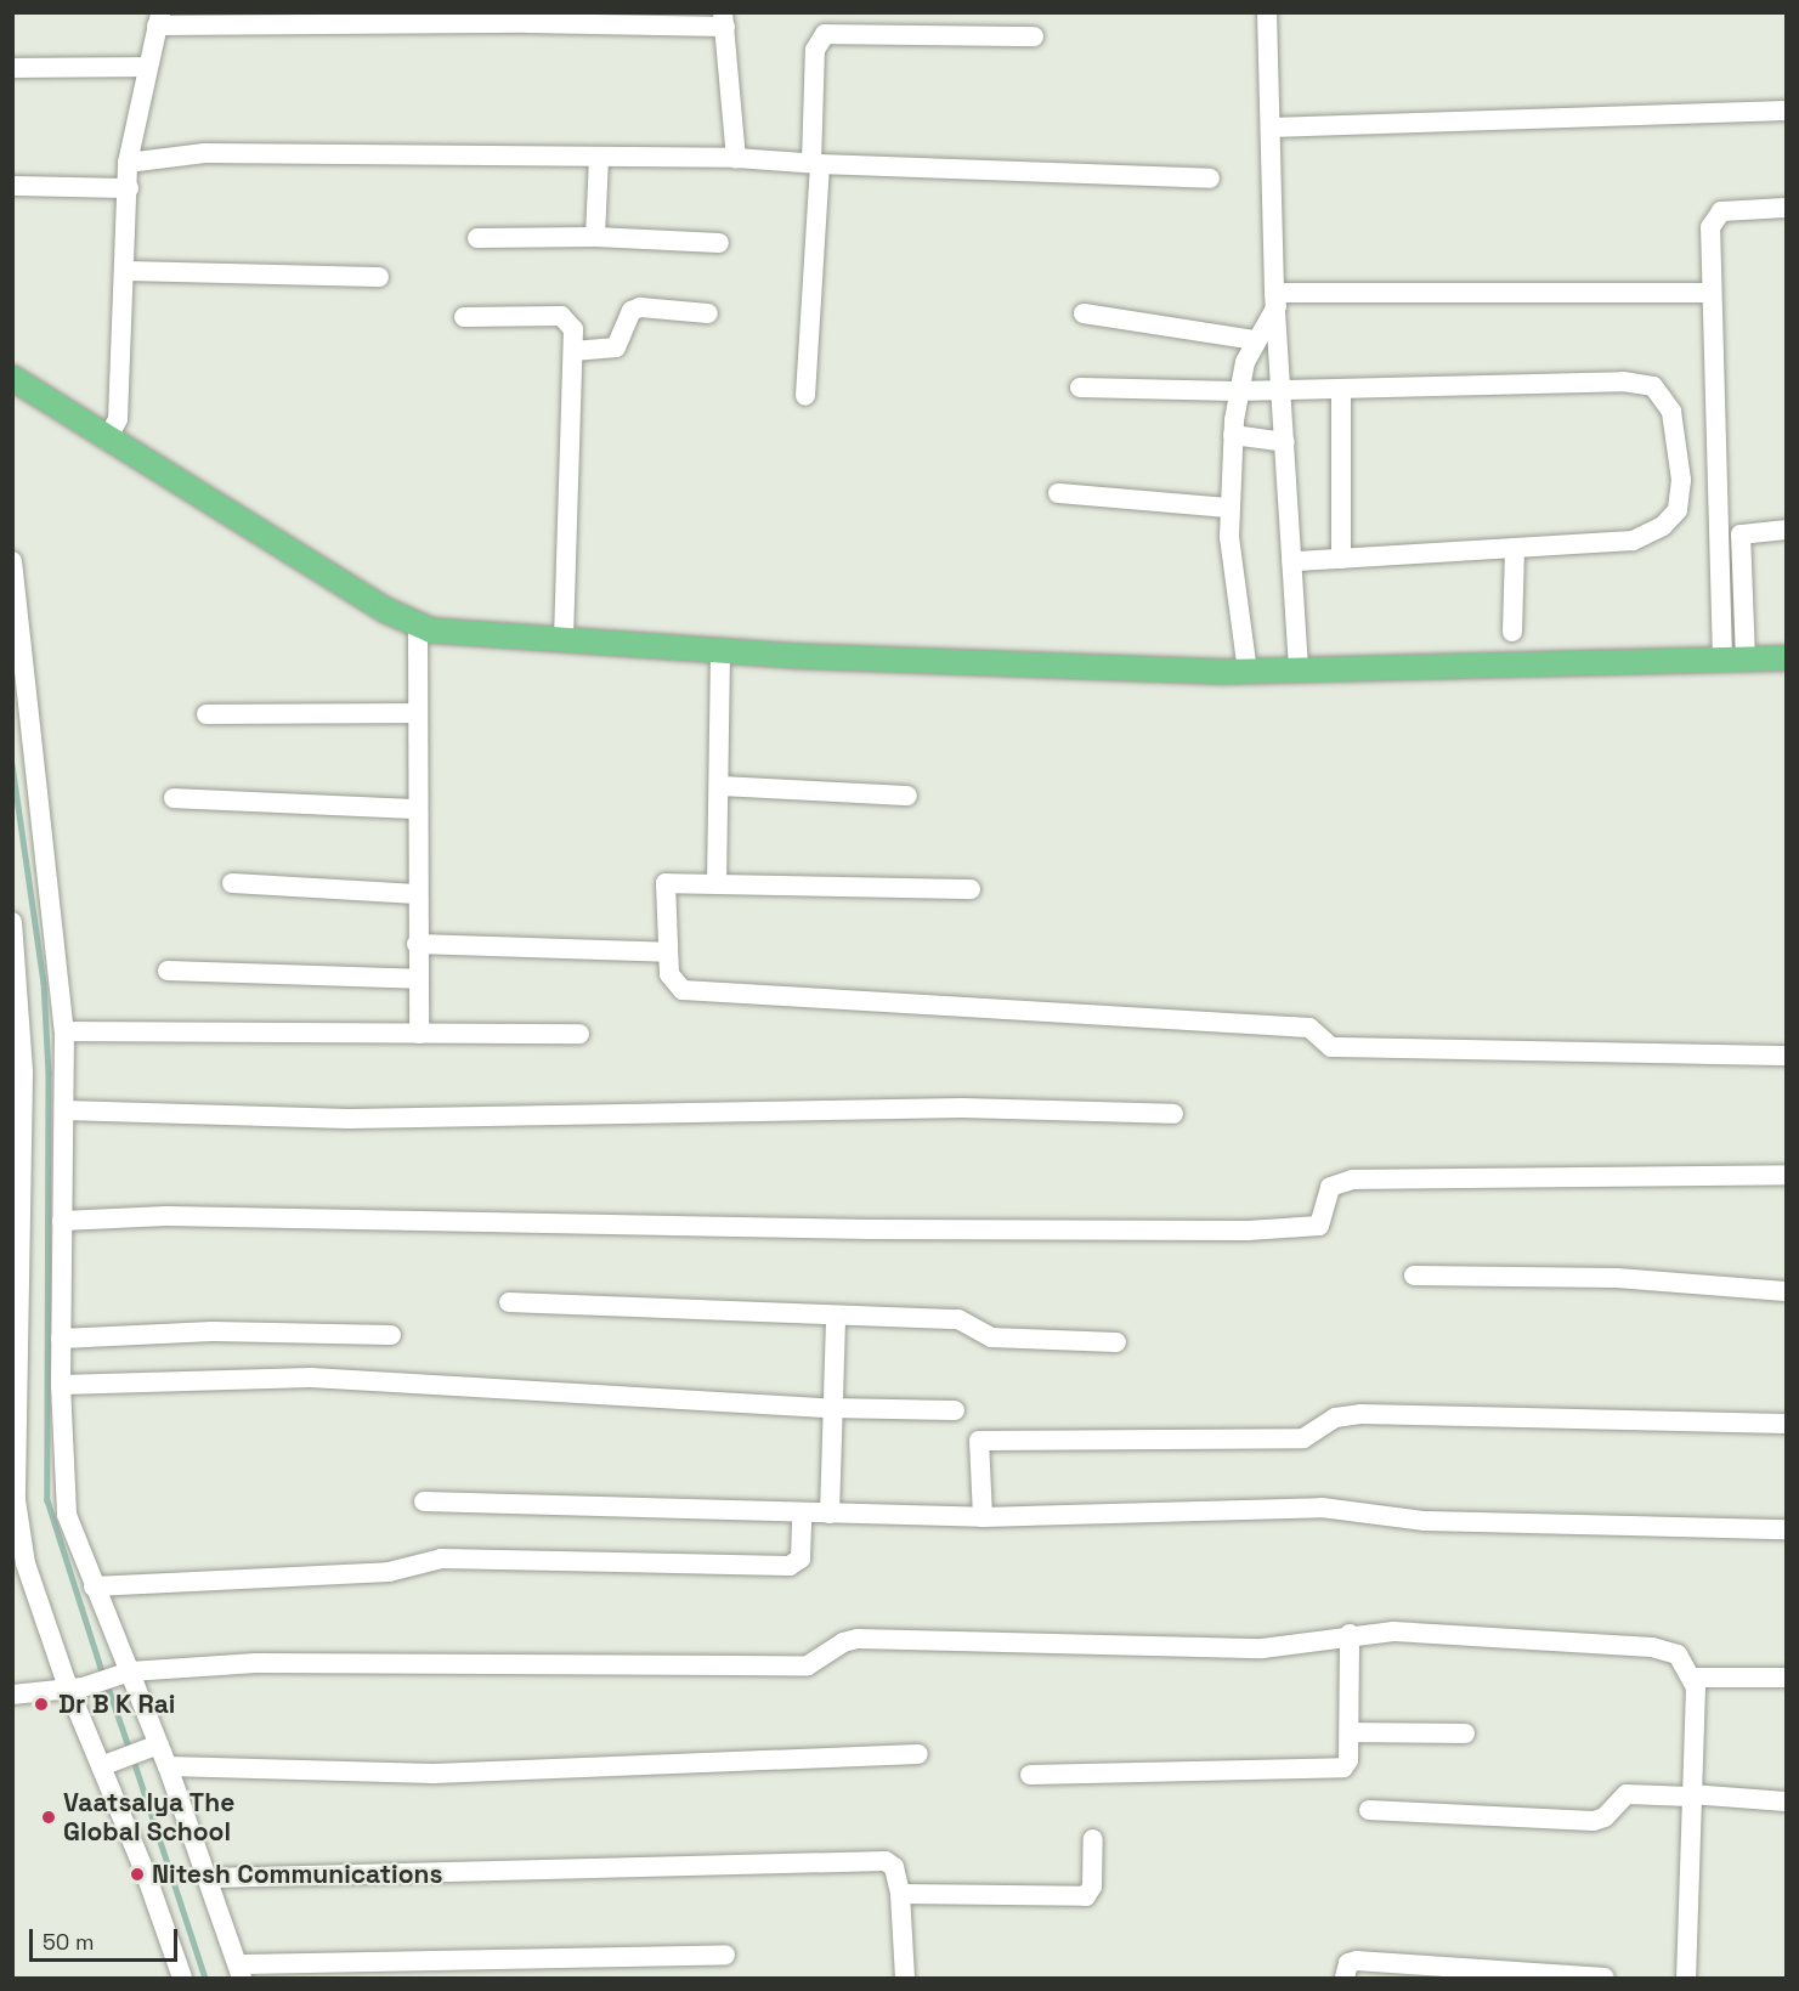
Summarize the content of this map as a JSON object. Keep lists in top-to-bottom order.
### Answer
{
  "places": ["Dr B K Rai", "Vaatsalya The Global School", "Nitesh Communications"],
  "scale_bar": "50 m"
}
